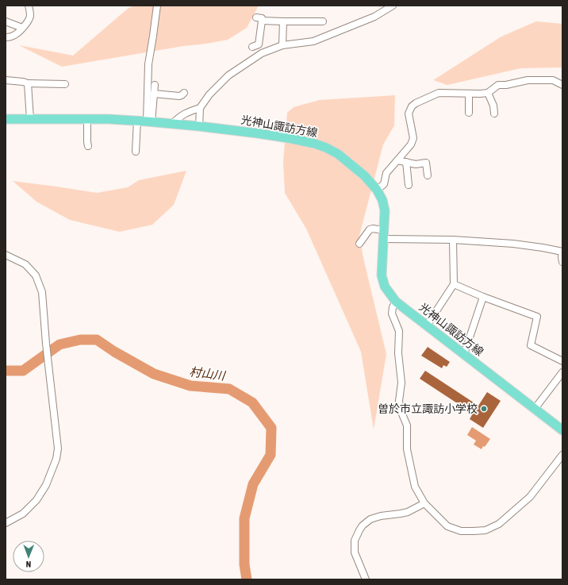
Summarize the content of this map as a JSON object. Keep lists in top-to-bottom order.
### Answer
{
  "streets": {
    "main road": ["光神山諏訪方線"]
  },
  "water": ["村山川"],
  "places": ["曽於市立諏訪小学校"],
  "north": "bottom"
}
